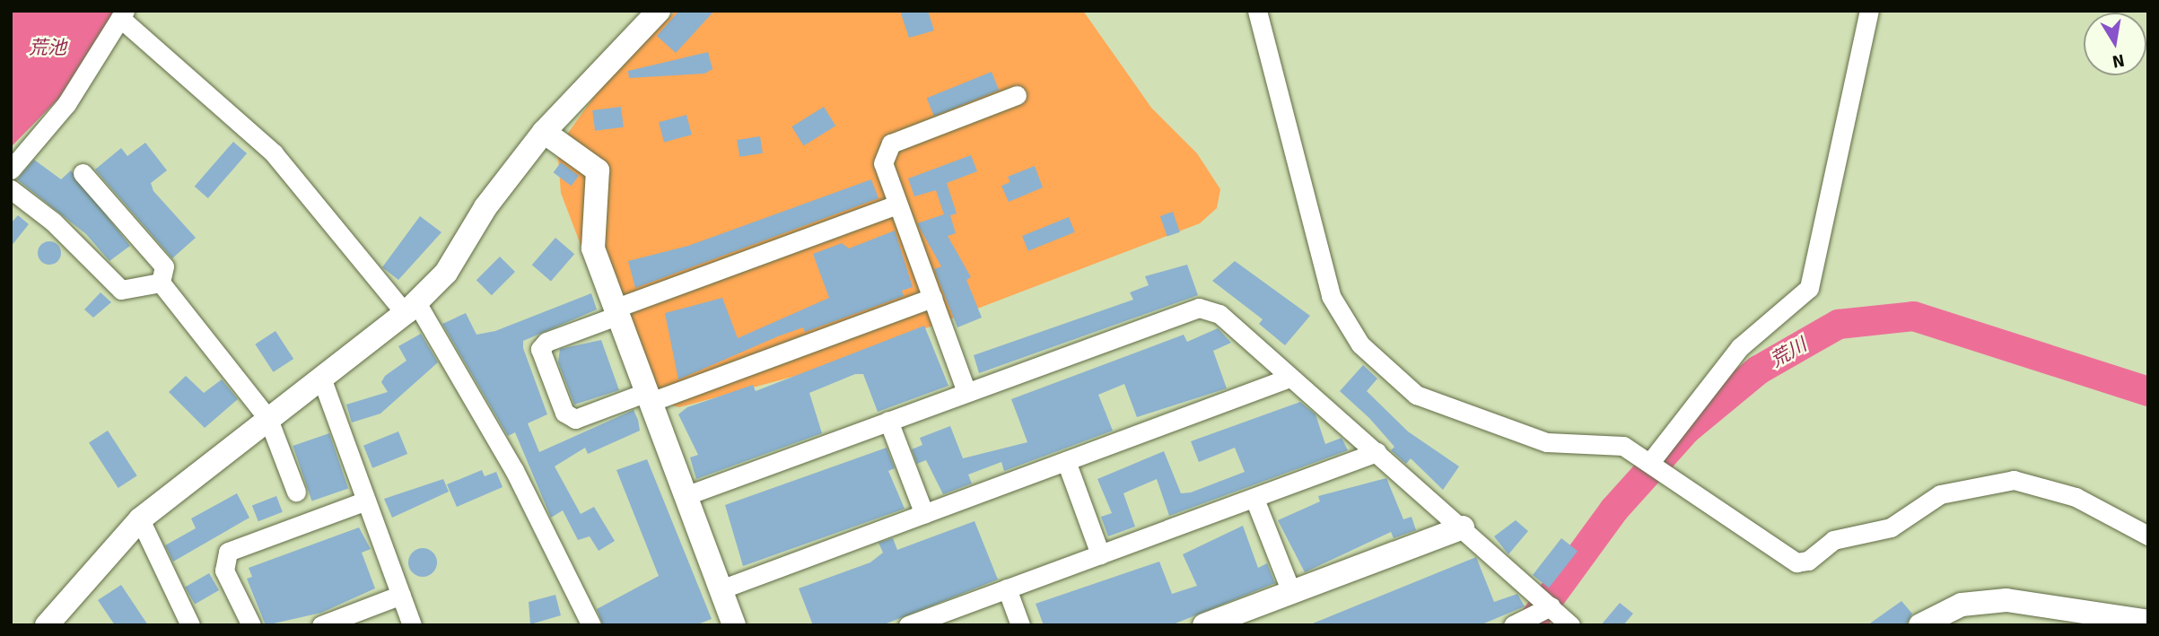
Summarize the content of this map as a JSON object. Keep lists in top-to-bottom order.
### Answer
{
  "water": ["荒池", "荒川"],
  "north": "bottom"
}
